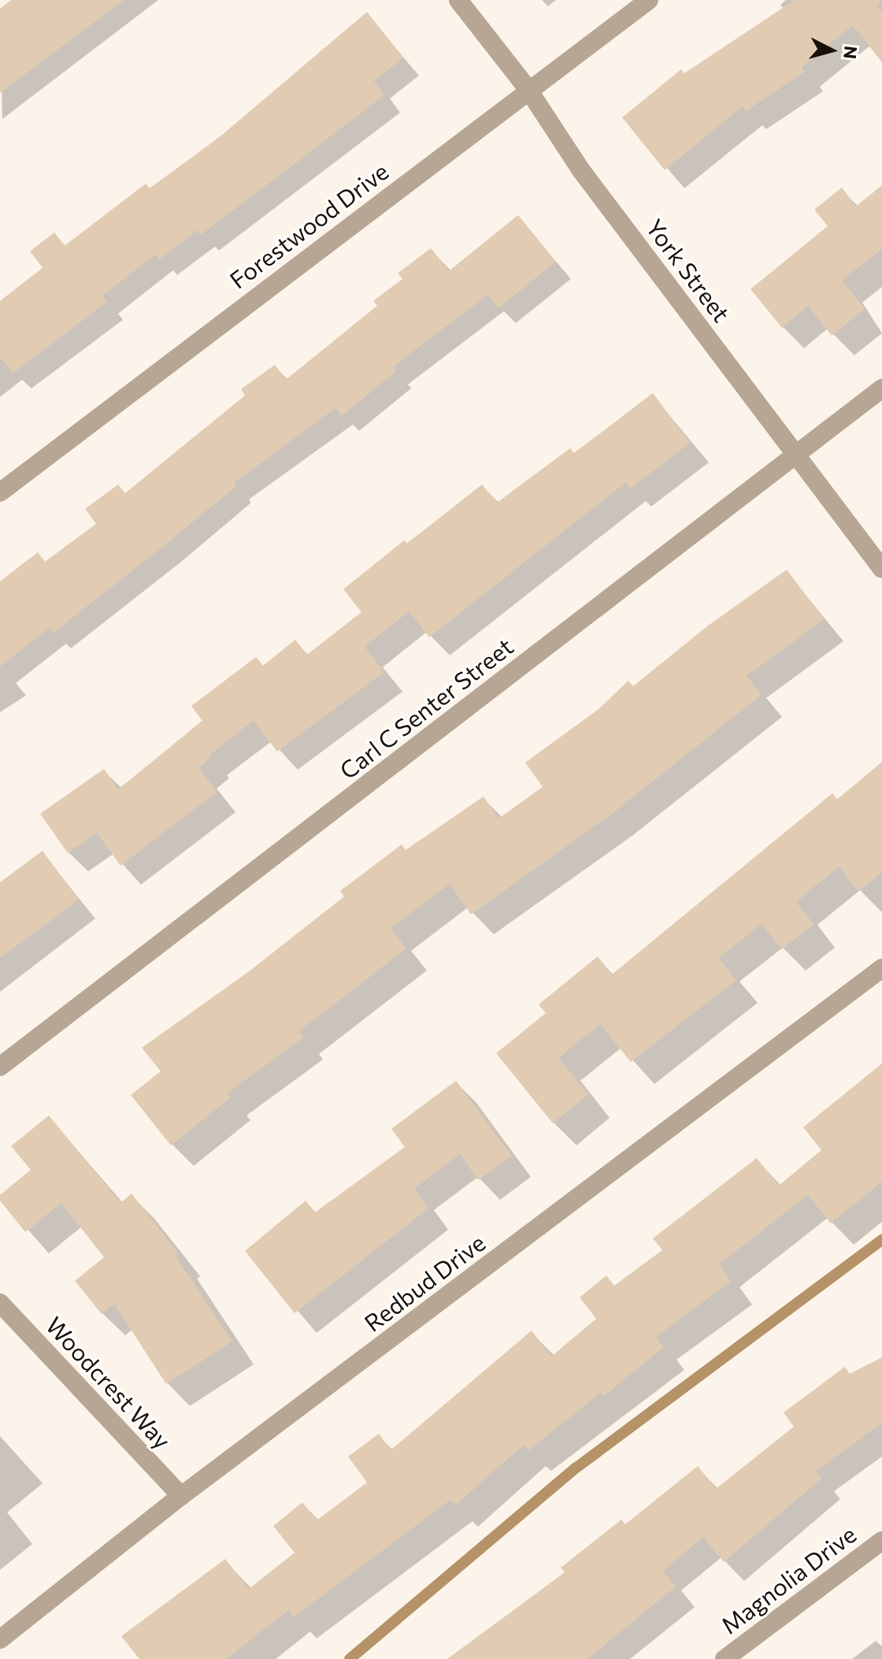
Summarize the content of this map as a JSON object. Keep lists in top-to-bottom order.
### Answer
{
  "streets": {
    "street": [
      "Forestwood Drive",
      "York Street",
      "Carl C Senter Street",
      "Redbud Drive",
      "Woodcrest Way",
      "Magnolia Drive"
    ]
  },
  "crossings": [
    ["Forestwood Drive", "York Street"],
    ["York Street", "Carl C Senter Street"],
    ["Redbud Drive", "Woodcrest Way"]
  ],
  "north": "right"
}
